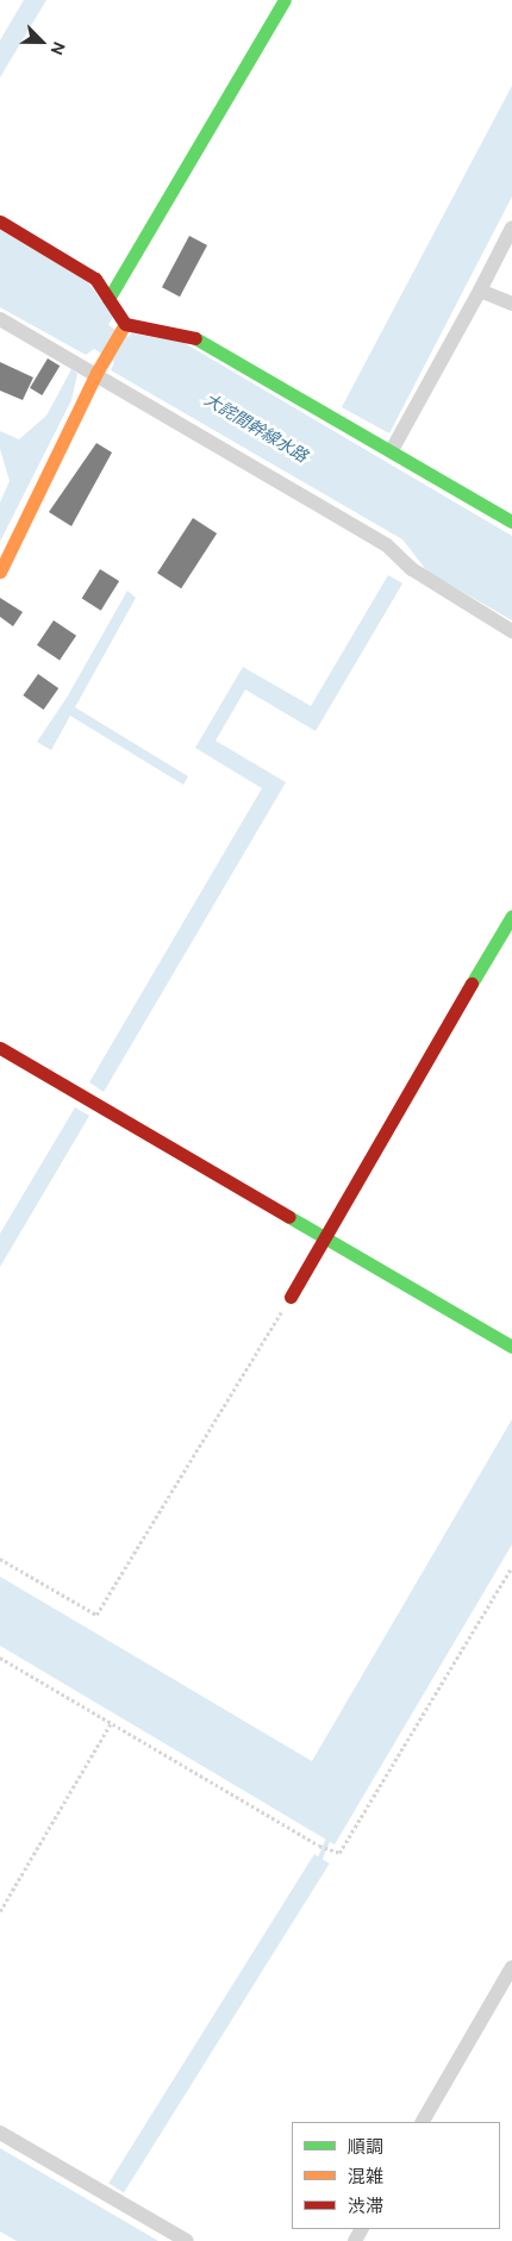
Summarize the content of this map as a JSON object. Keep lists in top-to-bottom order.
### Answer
{
  "water": ["大詫間幹線水路"],
  "legend": ["順調", "混雑", "渋滞"],
  "north": "bottom right"
}
